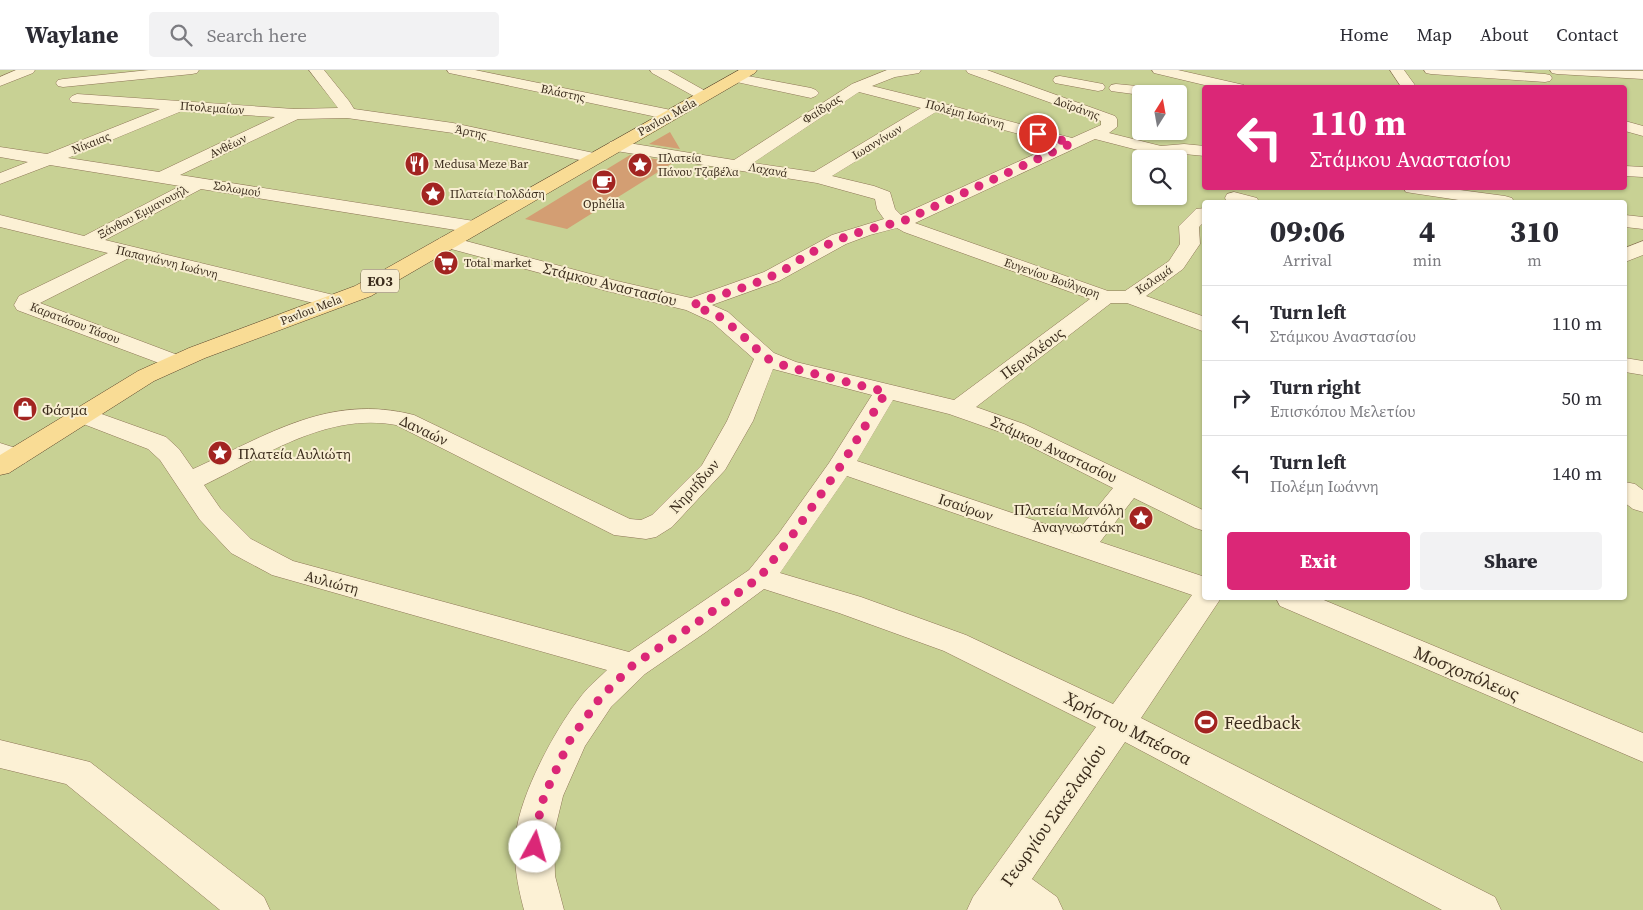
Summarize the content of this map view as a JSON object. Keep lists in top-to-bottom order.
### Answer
{
  "streets": {
    "main road": ["Pavlou Mela", "ΕΟ3"],
    "street": [
      "Βλάστης",
      "Πτολεμαίων",
      "Δοϊράνης",
      "Φαίδρας",
      "Πολέμη Ιωάννη",
      "Άρτης",
      "Ιωαννίνων",
      "Νίκαιας",
      "Ανθέων",
      "Λαχανά",
      "Σολωμού",
      "Ξάνθου Εμμανουήλ",
      "Παπαγιάννη Ιωάννη",
      "Ευγενίου Βούλγαρη",
      "Καλαμά",
      "Στάμκου Αναστασίου",
      "Καρατάσου Τάσου",
      "Περικλέους",
      "Δαναών",
      "Νηριήδων",
      "Ισαύρων",
      "Αυλιώτη",
      "Μοσχοπόλεως",
      "Χρήστου Μπέσσα",
      "Γεωργίου Σακελαρίου"
    ]
  },
  "crossings": [
    ["Βλάστης", "Pavlou Mela"],
    ["Πτολεμαίων", "Άρτης"],
    ["Πτολεμαίων", "Νίκαιας"],
    ["Πτολεμαίων", "Ανθέων"],
    ["Φαίδρας", "Πολέμη Ιωάννη"],
    ["Φαίδρας", "Λαχανά"],
    ["Πολέμη Ιωάννη", "Ιωαννίνων"],
    ["Pavlou Mela", "Άρτης"],
    ["Pavlou Mela", "Λαχανά"],
    ["Pavlou Mela", "Σολωμού"],
    ["Pavlou Mela", "Παπαγιάννη Ιωάννη"],
    ["Pavlou Mela", "Στάμκου Αναστασίου"],
    ["Pavlou Mela", "Καρατάσου Τάσου"],
    ["Pavlou Mela", "Αυλιώτη"],
    ["Ιωαννίνων", "Λαχανά"],
    ["Νίκαιας", "Σολωμού"],
    ["Ανθέων", "Σολωμού"],
    ["Λαχανά", "Ευγενίου Βούλγαρη"],
    ["Σολωμού", "Ξάνθου Εμμανουήλ"],
    ["Ξάνθου Εμμανουήλ", "Παπαγιάννη Ιωάννη"],
    ["Παπαγιάννη Ιωάννη", "Καρατάσου Τάσου"],
    ["Ευγενίου Βούλγαρη", "Καλαμά"],
    ["Ευγενίου Βούλγαρη", "Περικλέους"],
    ["Στάμκου Αναστασίου", "Περικλέους"],
    ["Στάμκου Αναστασίου", "Νηριήδων"],
    ["Δαναών", "Νηριήδων"],
    ["Δαναών", "Αυλιώτη"],
    ["Χρήστου Μπέσσα", "Γεωργίου Σακελαρίου"]
  ],
  "places": {
    "restaurant": ["Medusa Meze Bar"],
    "place": [
      "Πλατεία Πάνου Τζαβέλα",
      "Πλατεία Γιολδάση",
      "Πλατεία Αυλιώτη",
      "Πλατεία Μανόλη Αναγνωστάκη"
    ],
    "cafe": ["Ophélia"],
    "supermarket": ["Total market"],
    "shop": ["Φάσμα"],
    "sports": ["Feedback"]
  },
  "north": "top",
  "page": {
    "header": "Waylane",
    "search": "Search here",
    "nav": [
      "Home",
      "Map",
      "About",
      "Contact"
    ],
    "turn": ["110 m", "Στάμκου Αναστασίου"],
    "eta": [
      "09:06",
      "Arrival",
      "4",
      "min",
      "310",
      "m"
    ],
    "list": [
      {
        "name": "Turn left",
        "note": "Στάμκου Αναστασίου",
        "value": "110 m"
      },
      {
        "name": "Turn right",
        "note": "Επισκόπου Μελετίου",
        "value": "50 m"
      },
      {
        "name": "Turn left",
        "note": "Πολέμη Ιωάννη",
        "value": "140 m"
      }
    ],
    "buttons": ["Exit", "Share"]
  }
}
